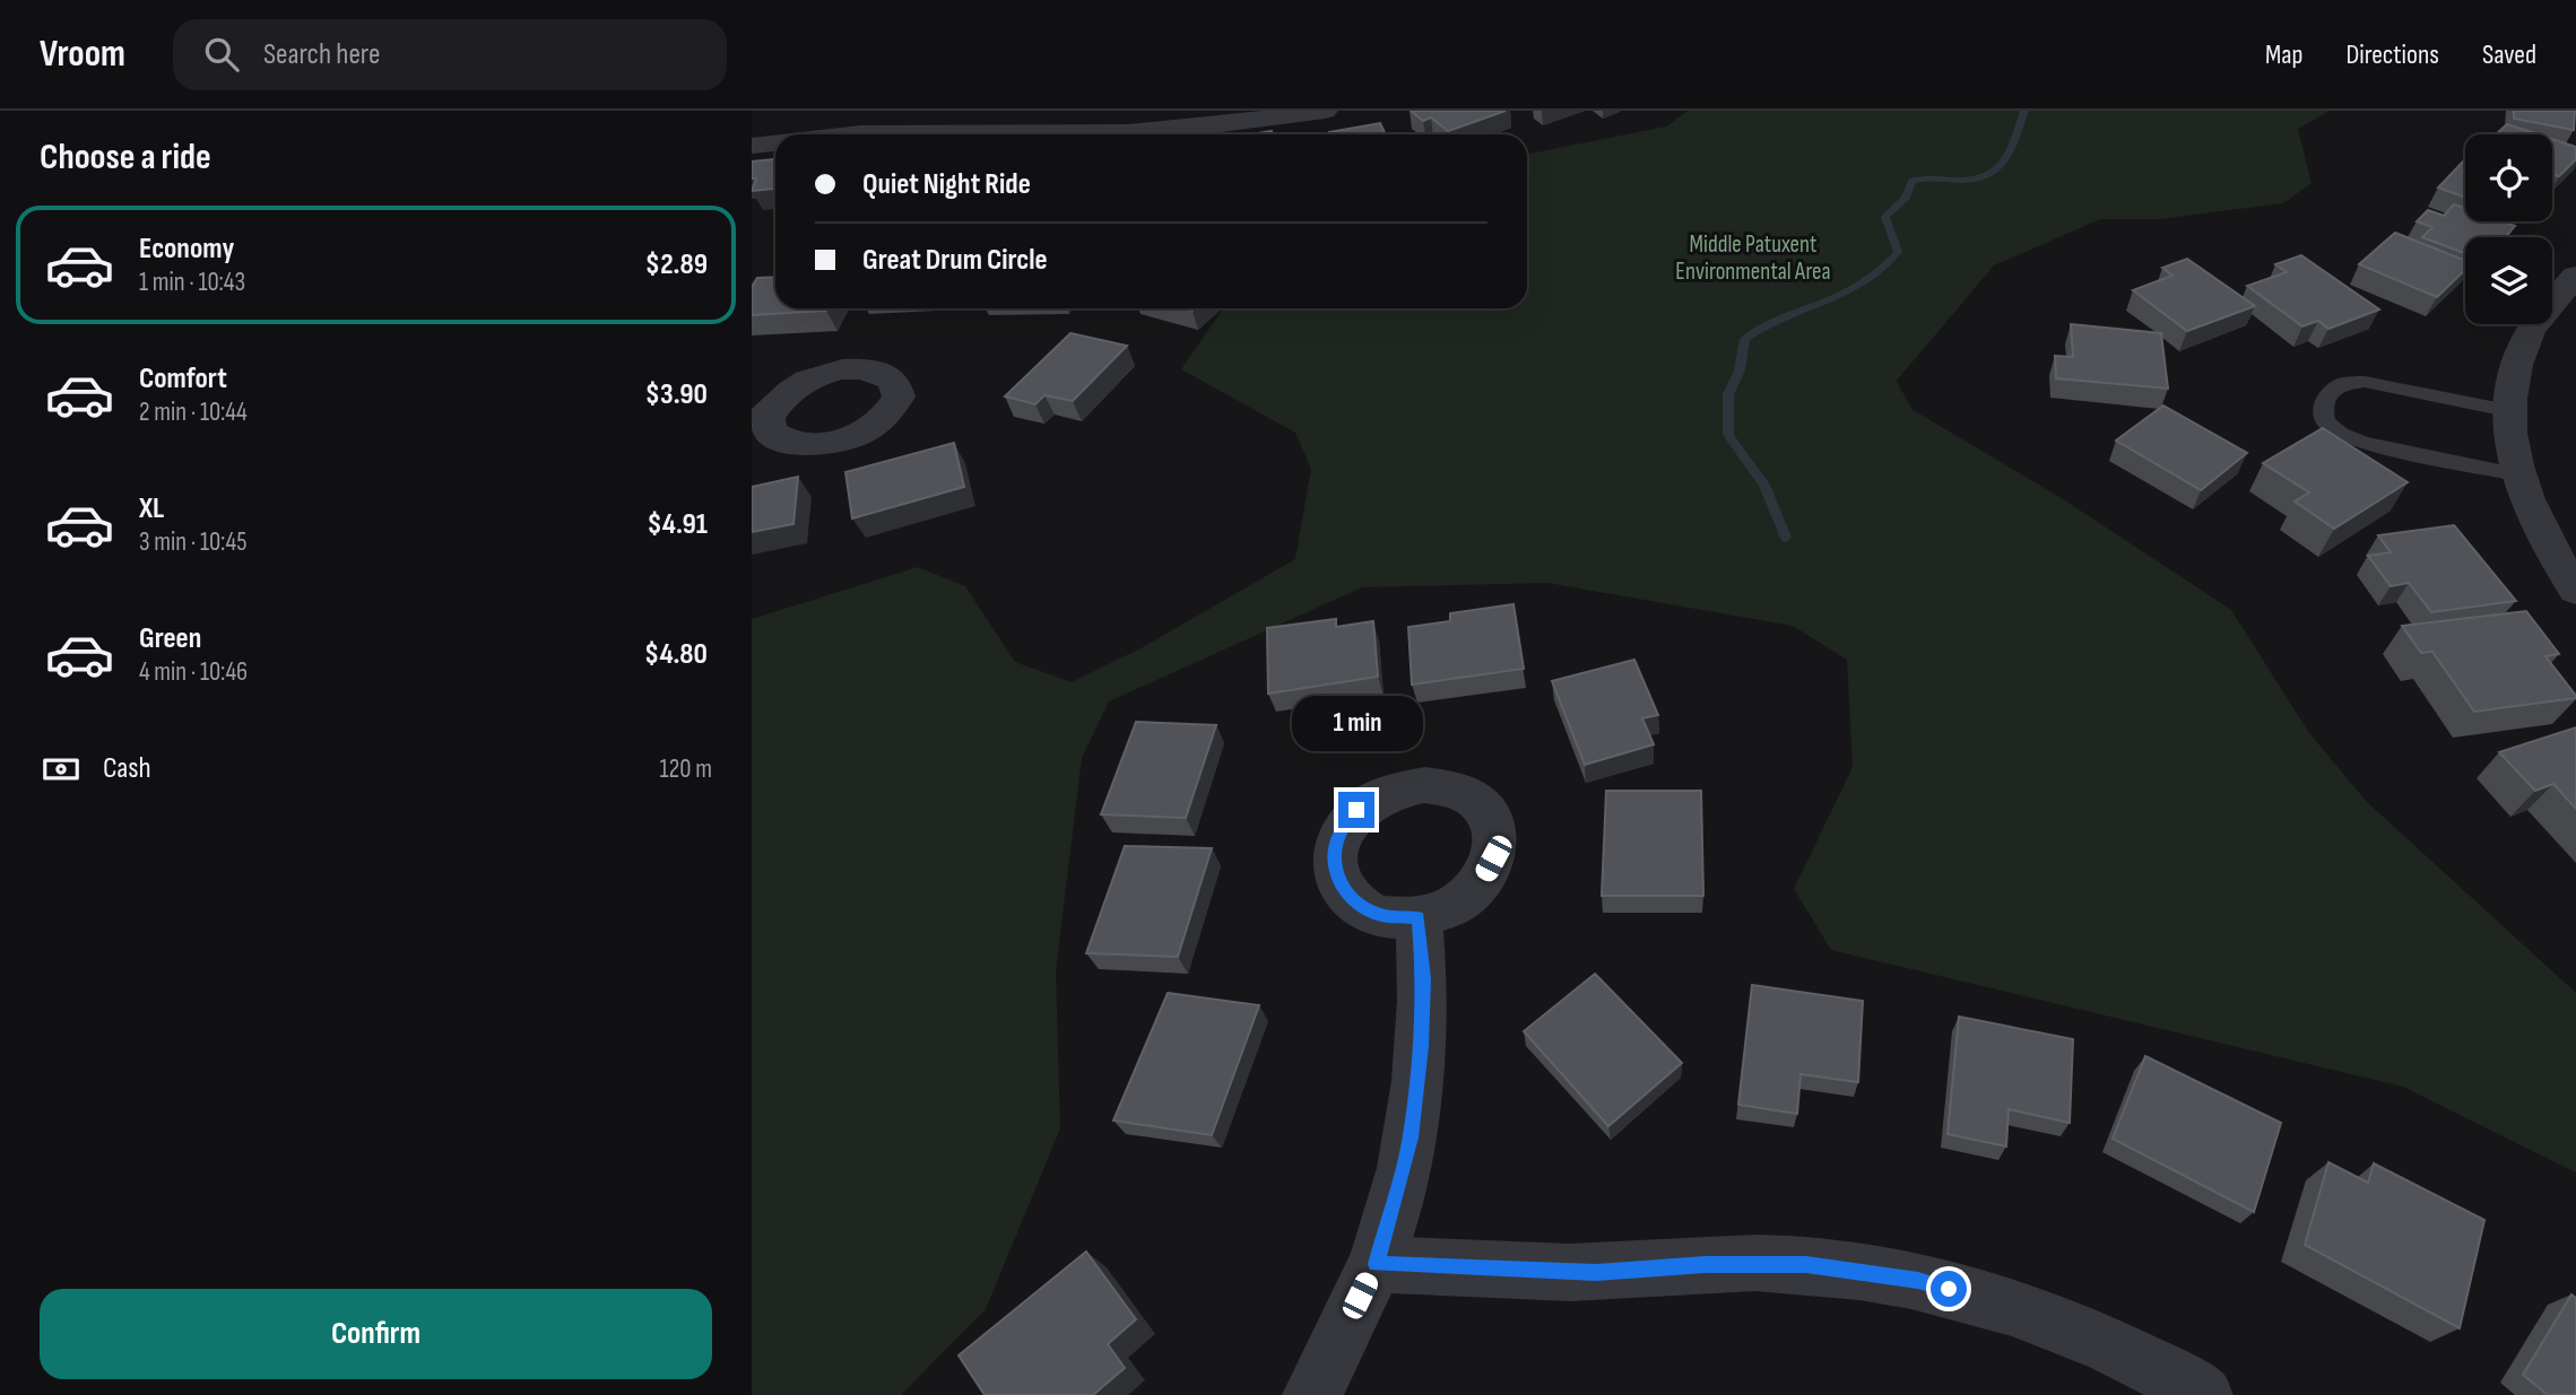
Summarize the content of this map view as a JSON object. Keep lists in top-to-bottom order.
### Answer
{
  "parks": ["Middle Patuxent Environmental Area"],
  "page": {
    "header": "Vroom",
    "search": "Search here",
    "nav": ["Map", "Directions", "Saved"],
    "heading": "Choose a ride",
    "banner": ["Quiet Night Ride", "Great Drum Circle"],
    "list": [
      {
        "name": "Economy",
        "note": "1 min · 10:43",
        "value": "$2.89"
      },
      {
        "name": "Comfort",
        "note": "2 min · 10:44",
        "value": "$3.90"
      },
      {
        "name": "XL",
        "note": "3 min · 10:45",
        "value": "$4.91"
      },
      {
        "name": "Green",
        "note": "4 min · 10:46",
        "value": "$4.80"
      }
    ],
    "bubble": "1 min",
    "pay": ["Cash", "120 m"],
    "buttons": "Confirm"
  }
}
